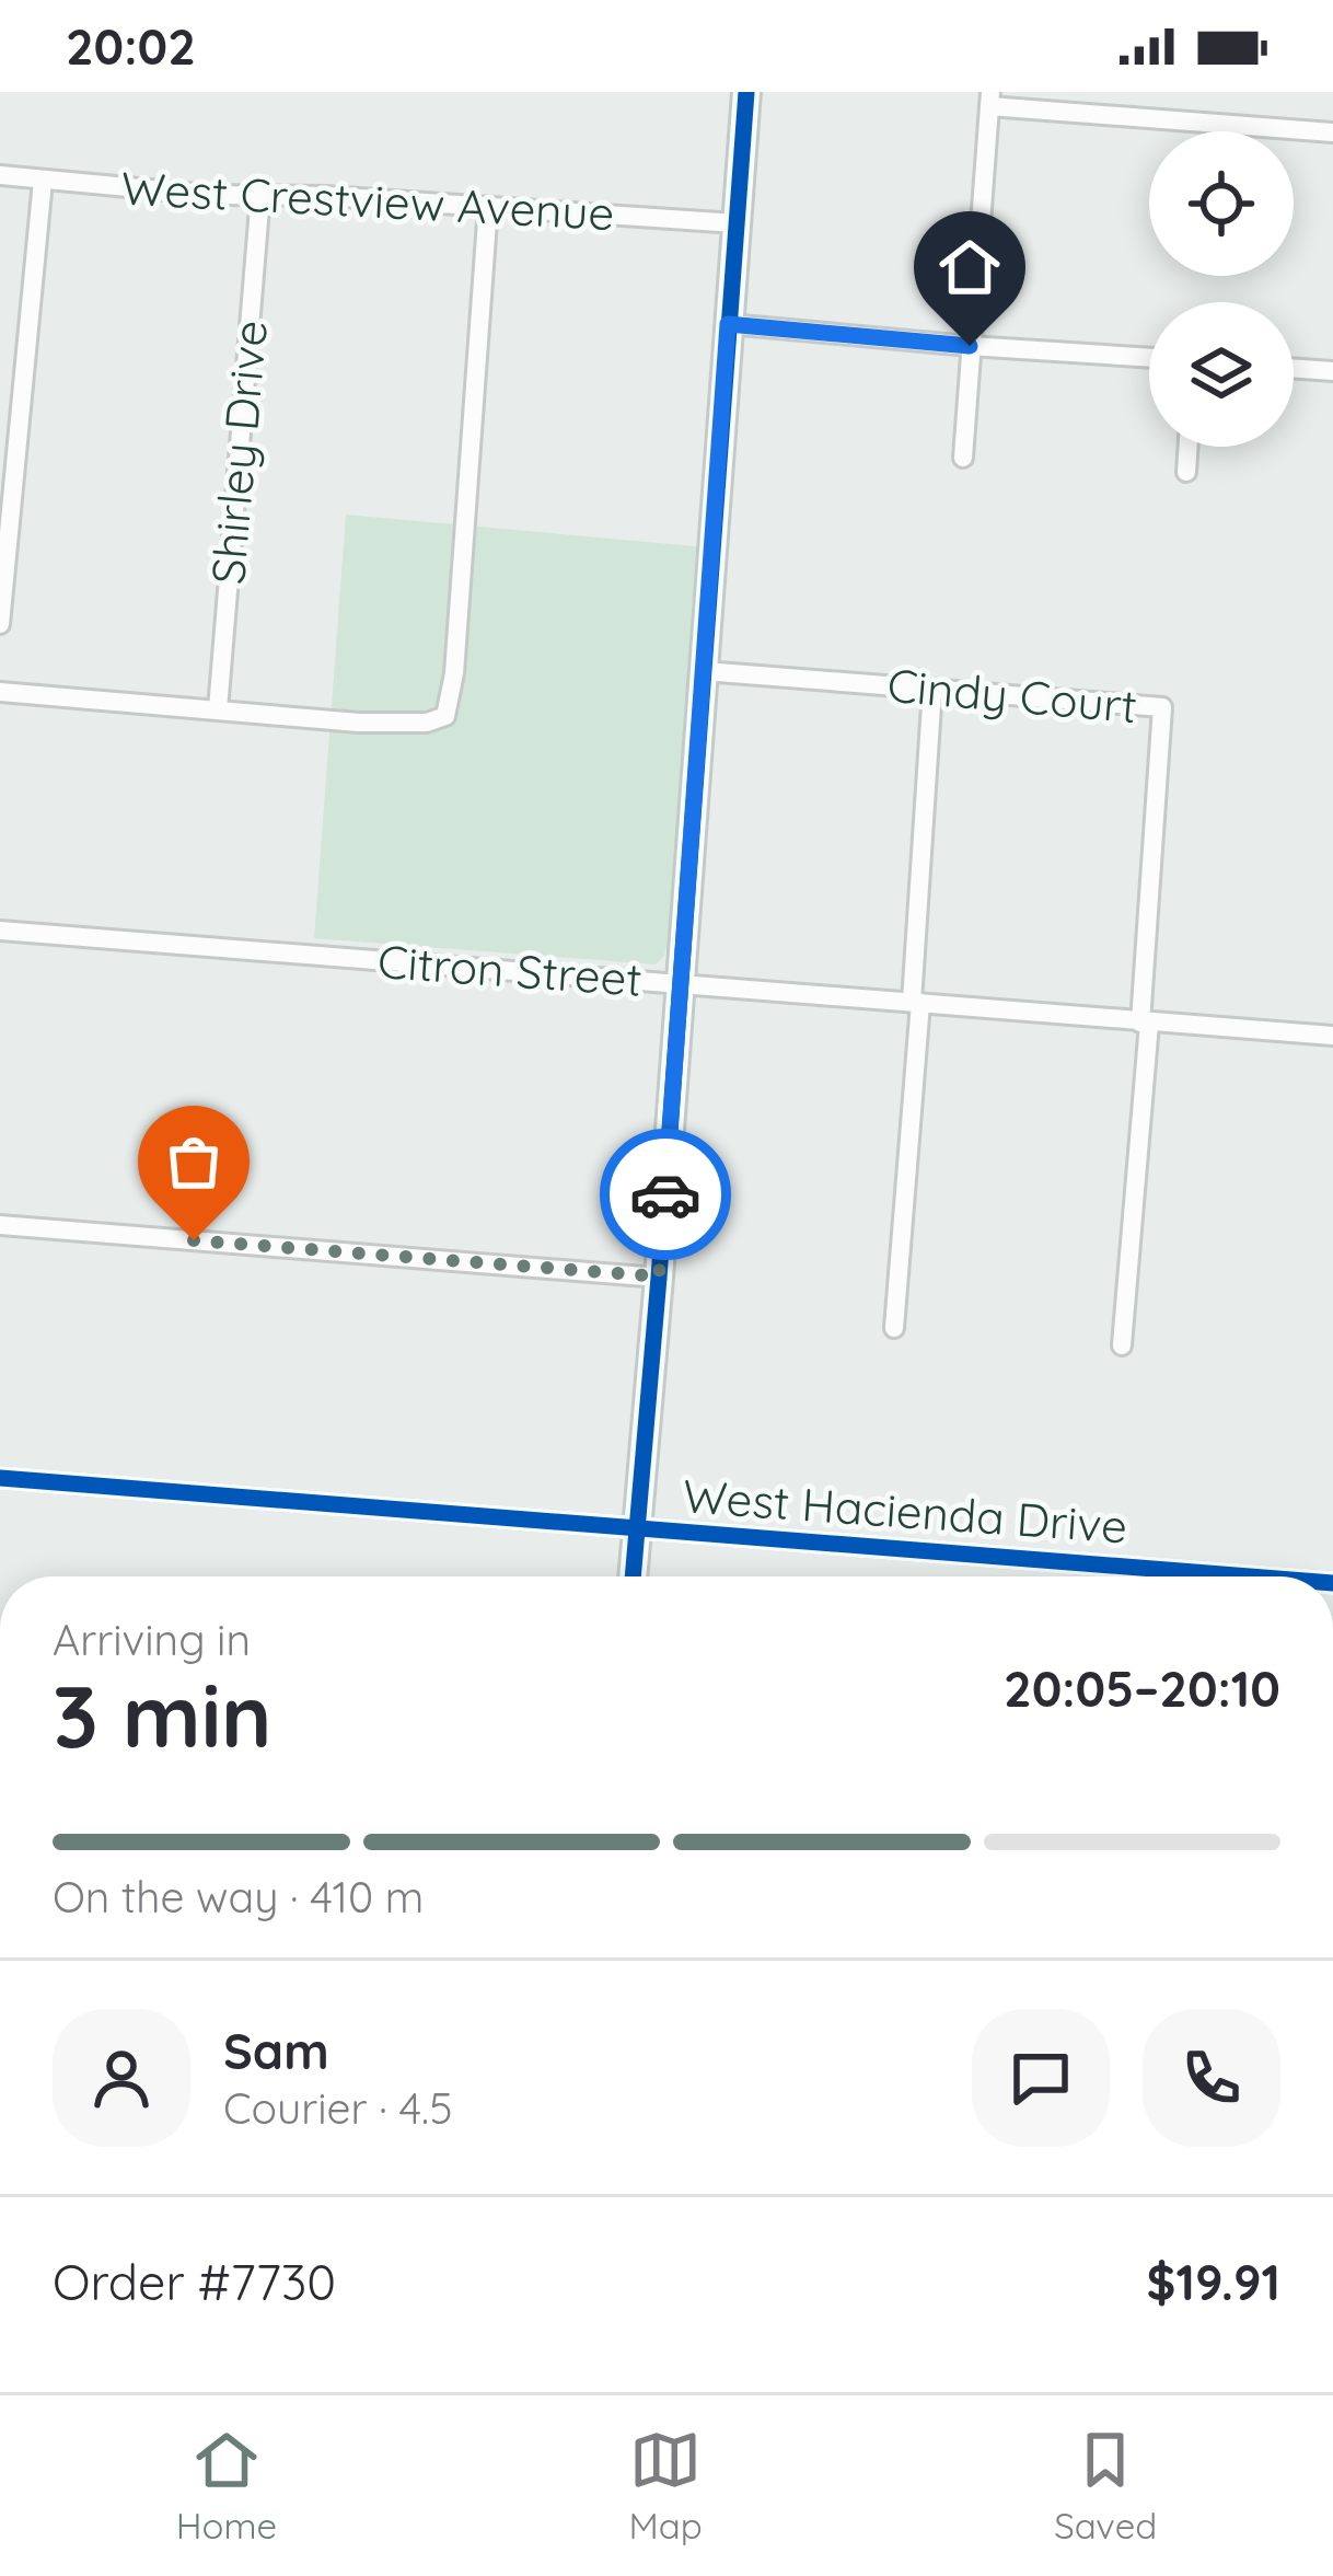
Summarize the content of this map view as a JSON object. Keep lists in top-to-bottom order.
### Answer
{
  "streets": {
    "street": [
      "West Crestview Avenue",
      "Shirley Drive",
      "Cindy Court",
      "Citron Street",
      "West Hacienda Drive"
    ]
  },
  "crossings": [
    ["West Crestview Avenue", "Shirley Drive"],
    ["Cindy Court", "Citron Street"]
  ],
  "page": {
    "status": "20:02",
    "heading": ["3 min", "Arriving in", "20:05–20:10"],
    "panel": [
      "Sam",
      "Courier · 4.5",
      "Order #7730",
      "$19.91"
    ],
    "bar": "On the way · 410 m",
    "tabs": ["Home", "Map", "Saved"]
  }
}
